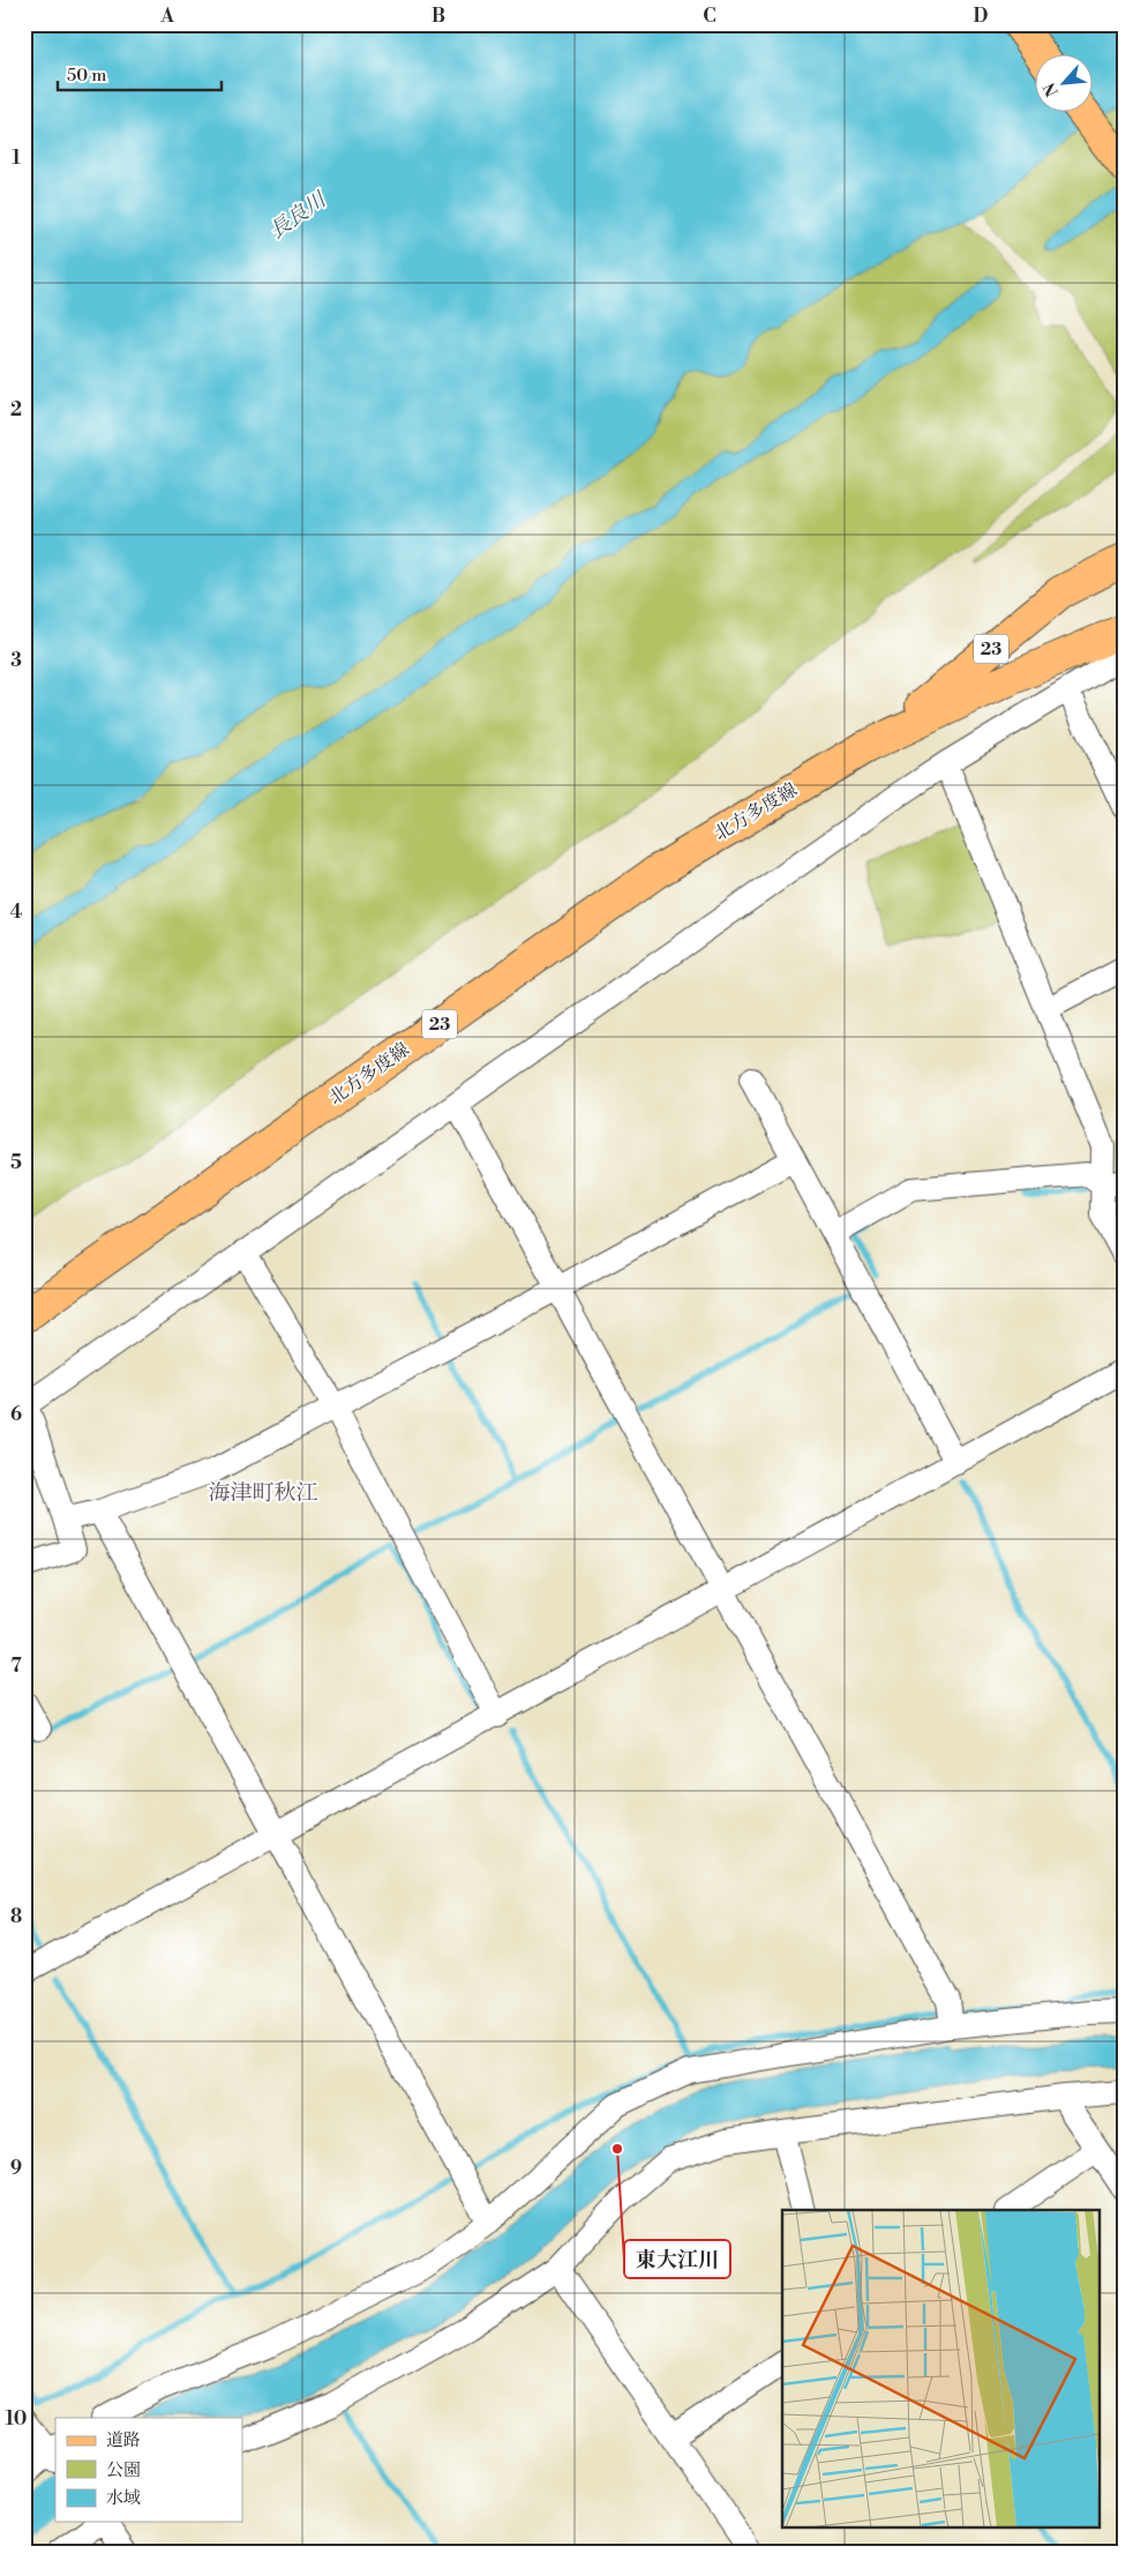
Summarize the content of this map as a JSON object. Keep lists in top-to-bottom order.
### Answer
{
  "streets": {
    "main road": ["23", "北方多度線"]
  },
  "crossings": [
    ["23", "北方多度線"]
  ],
  "districts": ["海津町秋江"],
  "water": ["長良川"],
  "places": ["東大江川"],
  "legend": ["道路", "公園", "水域"],
  "scale_bar": "50 m",
  "north": "bottom left",
  "grid": {
    "columns": [
      "A",
      "B",
      "C",
      "D"
    ],
    "rows": [
      "1",
      "2",
      "3",
      "4",
      "5",
      "6",
      "7",
      "8",
      "9",
      "10"
    ]
  }
}
